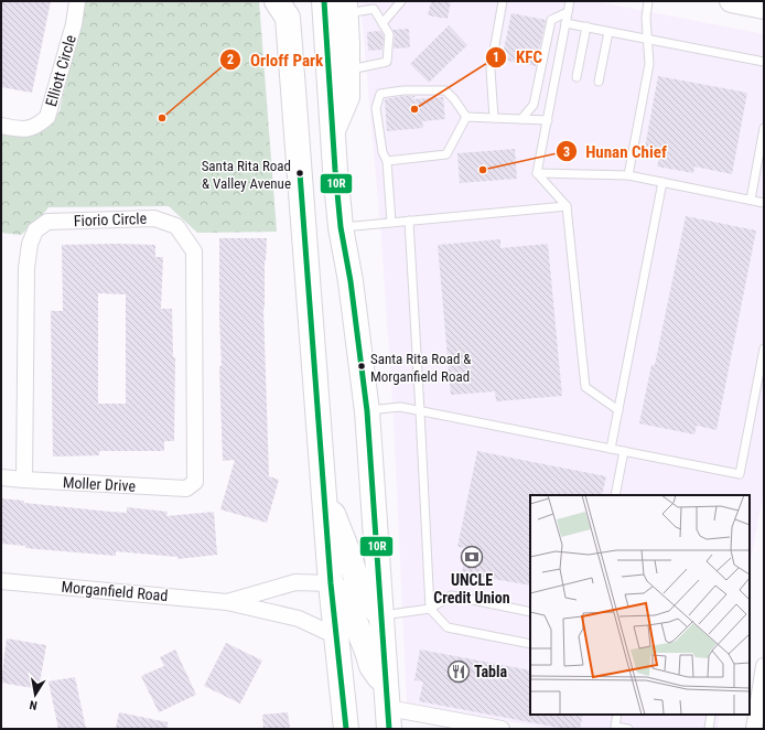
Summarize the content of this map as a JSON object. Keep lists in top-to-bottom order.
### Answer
{
  "streets": {
    "street": [
      "Elliott Circle",
      "Fiorio Circle",
      "Moller Drive",
      "Morganfield Road"
    ]
  },
  "crossings": [
    ["Fiorio Circle", "Moller Drive"]
  ],
  "places": {
    "other": [
      "KFC",
      "Orloff Park",
      "Hunan Chief",
      "Santa Rita Road & Valley Avenue",
      "Santa Rita Road & Morganfield Road"
    ],
    "bank": ["UNCLE Credit Union"],
    "restaurant": ["Tabla"]
  },
  "lines": ["transit line 10R"],
  "north": "bottom"
}
